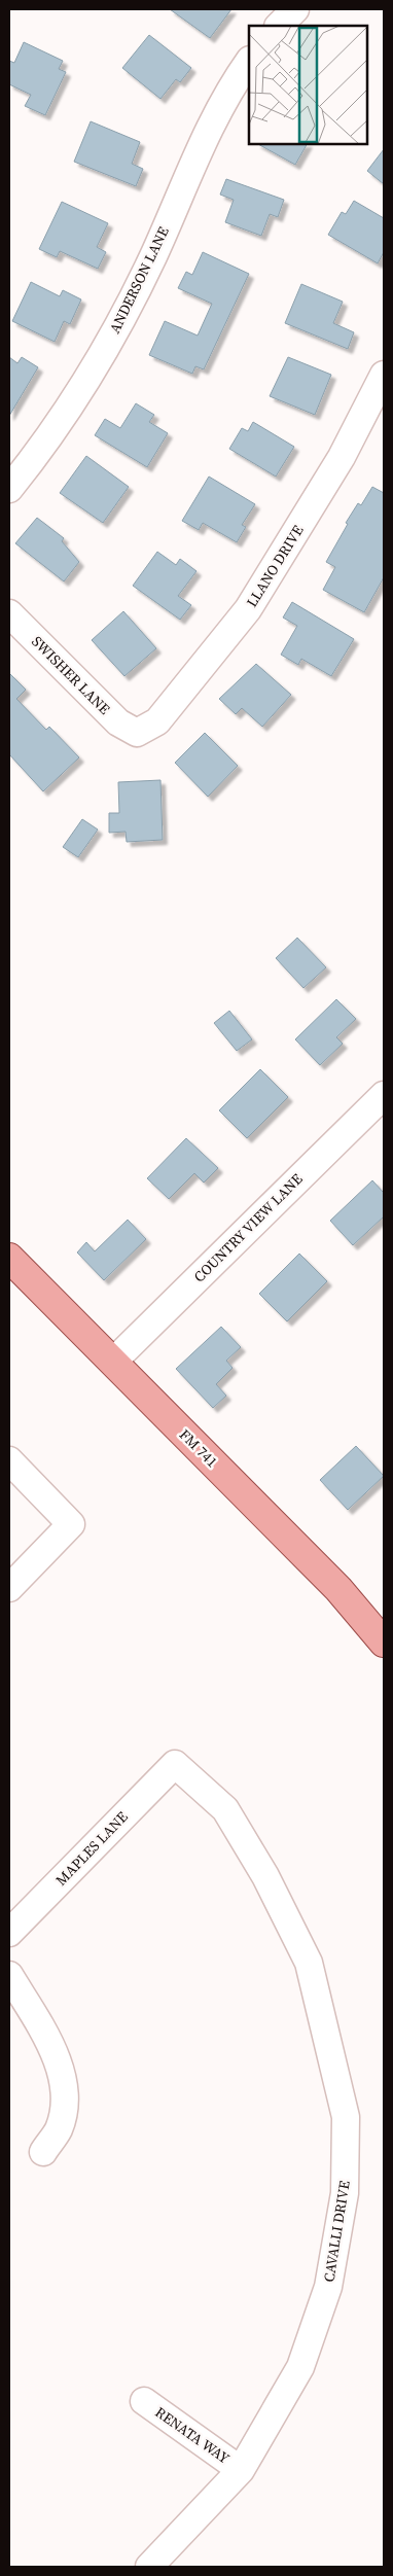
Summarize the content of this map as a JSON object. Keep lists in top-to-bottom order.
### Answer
{
  "streets": {
    "main road": ["FM 741"],
    "street": [
      "ANDERSON LANE",
      "LLANO DRIVE",
      "SWISHER LANE",
      "COUNTRY VIEW LANE",
      "MAPLES LANE",
      "CAVALLI DRIVE",
      "RENATA WAY"
    ]
  },
  "crossings": [
    ["LLANO DRIVE", "SWISHER LANE"],
    ["COUNTRY VIEW LANE", "FM 741"],
    ["MAPLES LANE", "CAVALLI DRIVE"],
    ["CAVALLI DRIVE", "RENATA WAY"]
  ]
}
